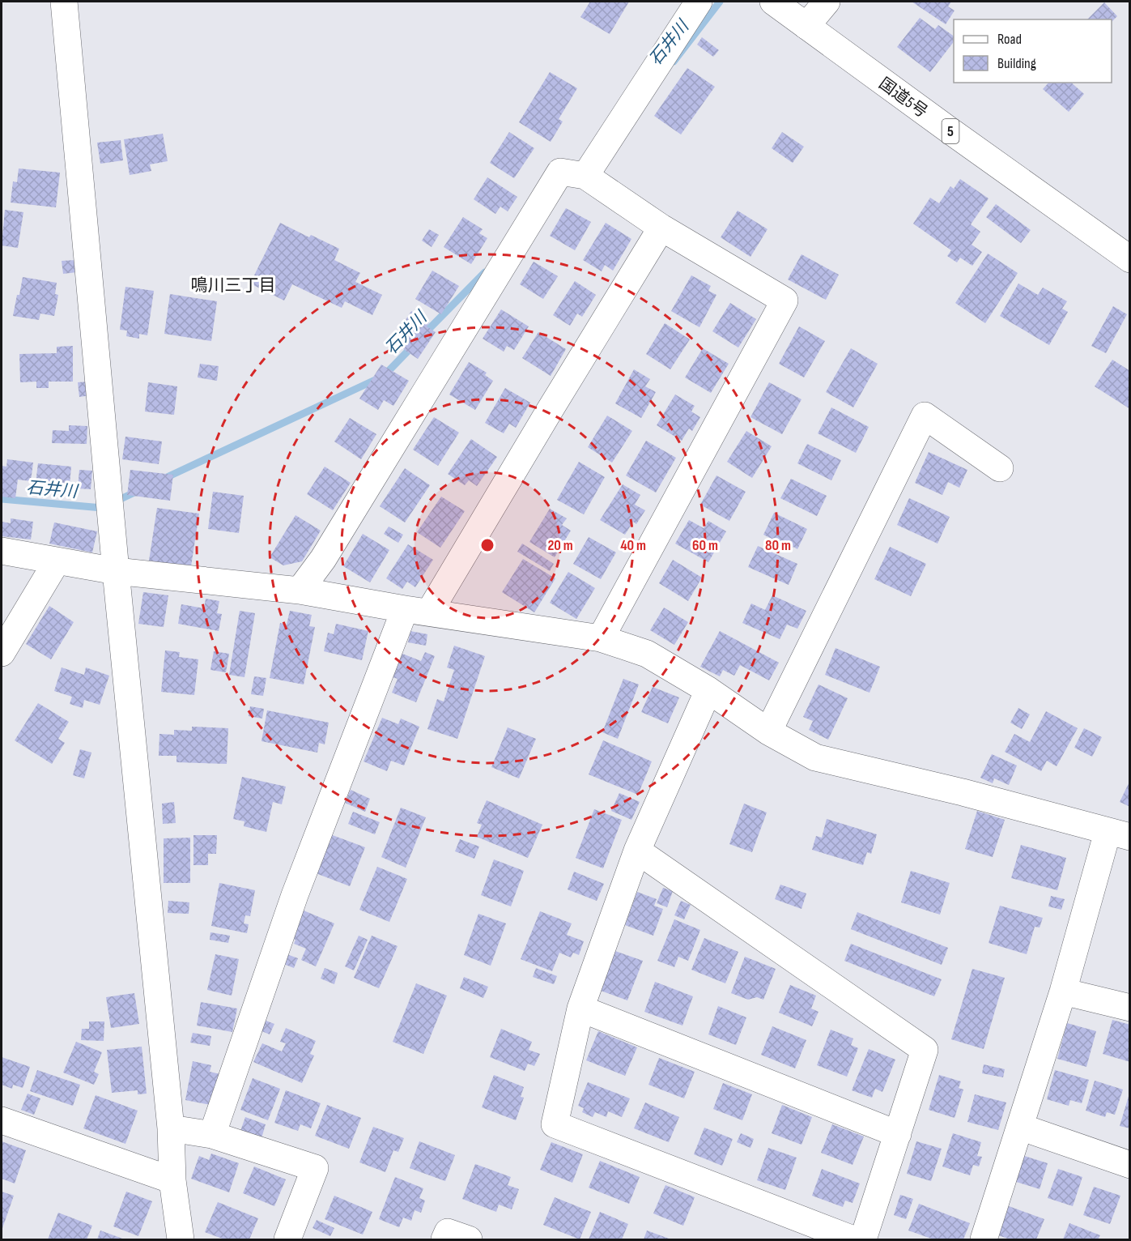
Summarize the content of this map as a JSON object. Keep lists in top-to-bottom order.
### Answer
{
  "streets": {
    "main road": ["国道5号", "5"]
  },
  "districts": ["鳴川三丁目"],
  "water": ["石井川"],
  "legend": ["Road", "Building"],
  "rings": [
    "20 m",
    "40 m",
    "60 m",
    "80 m"
  ]
}
